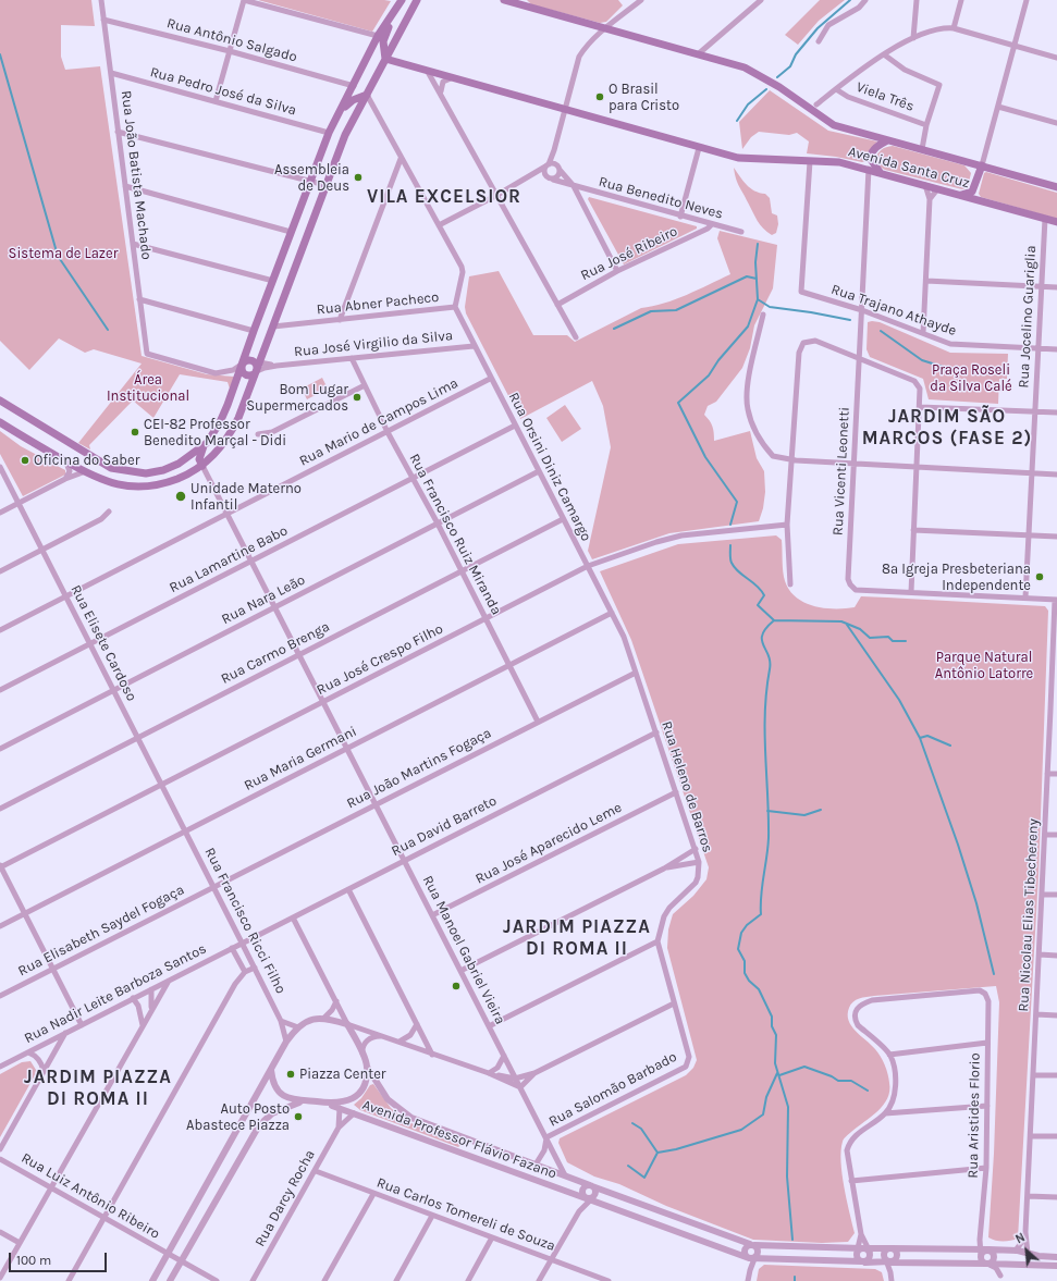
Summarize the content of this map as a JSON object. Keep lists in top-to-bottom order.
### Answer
{
  "streets": {
    "main road": ["Avenida Santa Cruz"],
    "street": [
      "Rua Antônio Salgado",
      "Rua Pedro José da Silva",
      "Viela Três",
      "Rua João Batista Machado",
      "Rua Benedito Neves",
      "Rua José Ribeiro",
      "Rua Abner Pacheco",
      "Rua Trajano Athayde",
      "Rua Jocelino Guariglia",
      "Rua José Virgilio da Silva",
      "Rua Mario de Campos Lima",
      "Rua Orsini Diniz Camargo",
      "Rua Vicenti Leonetti",
      "Rua Francisco Ruiz Miranda",
      "Rua Lamartine Babo",
      "Rua Nara Leão",
      "Rua Elisete Cardoso",
      "Rua Carmo Brenga",
      "Rua José Crespo Filho",
      "Rua Maria Germani",
      "Rua João Martins Fogaça",
      "Rua Heleno de Barros",
      "Rua David Barreto",
      "Rua José Aparecido Leme",
      "Rua Nicolau Elias Tibechereny",
      "Rua Francisco Ricci Filho",
      "Rua Elisabeth Saydel Fogaça",
      "Rua Manoel Gabriel Vieira",
      "Rua Nadir Leite Barboza Santos",
      "Rua Salomão Barbado",
      "Rua Aristides Florio",
      "Avenida Professor Flávio Fazano",
      "Rua Luiz Antônio Ribeiro",
      "Rua Darcy Rocha",
      "Rua Carlos Tomereli de Souza"
    ]
  },
  "crossings": [
    ["Rua Antônio Salgado", "Rua João Batista Machado"],
    ["Rua Pedro José da Silva", "Rua João Batista Machado"],
    ["Avenida Santa Cruz", "Rua Trajano Athayde"],
    ["Avenida Santa Cruz", "Rua Jocelino Guariglia"],
    ["Avenida Santa Cruz", "Rua Vicenti Leonetti"],
    ["Rua Benedito Neves", "Rua José Ribeiro"],
    ["Rua Abner Pacheco", "Rua Orsini Diniz Camargo"],
    ["Rua Trajano Athayde", "Rua Jocelino Guariglia"],
    ["Rua Trajano Athayde", "Rua Vicenti Leonetti"],
    ["Rua José Virgilio da Silva", "Rua Orsini Diniz Camargo"],
    ["Rua José Virgilio da Silva", "Rua Francisco Ruiz Miranda"],
    ["Rua Mario de Campos Lima", "Rua Orsini Diniz Camargo"],
    ["Rua Mario de Campos Lima", "Rua Francisco Ruiz Miranda"],
    ["Rua Mario de Campos Lima", "Rua Elisete Cardoso"],
    ["Rua Mario de Campos Lima", "Rua Manoel Gabriel Vieira"],
    ["Rua Orsini Diniz Camargo", "Rua Lamartine Babo"],
    ["Rua Orsini Diniz Camargo", "Rua Nara Leão"],
    ["Rua Orsini Diniz Camargo", "Rua Carmo Brenga"],
    ["Rua Orsini Diniz Camargo", "Rua José Crespo Filho"],
    ["Rua Orsini Diniz Camargo", "Rua Maria Germani"],
    ["Rua Orsini Diniz Camargo", "Rua Heleno de Barros"],
    ["Rua Francisco Ruiz Miranda", "Rua Lamartine Babo"],
    ["Rua Francisco Ruiz Miranda", "Rua Nara Leão"],
    ["Rua Francisco Ruiz Miranda", "Rua Carmo Brenga"],
    ["Rua Francisco Ruiz Miranda", "Rua José Crespo Filho"],
    ["Rua Francisco Ruiz Miranda", "Rua Maria Germani"],
    ["Rua Francisco Ruiz Miranda", "Rua João Martins Fogaça"],
    ["Rua Lamartine Babo", "Rua Elisete Cardoso"],
    ["Rua Lamartine Babo", "Rua Manoel Gabriel Vieira"],
    ["Rua Nara Leão", "Rua Elisete Cardoso"],
    ["Rua Nara Leão", "Rua Manoel Gabriel Vieira"],
    ["Rua Elisete Cardoso", "Rua Carmo Brenga"],
    ["Rua Elisete Cardoso", "Rua José Crespo Filho"],
    ["Rua Elisete Cardoso", "Rua Maria Germani"],
    ["Rua Elisete Cardoso", "Rua Francisco Ricci Filho"],
    ["Rua Carmo Brenga", "Rua Manoel Gabriel Vieira"],
    ["Rua José Crespo Filho", "Rua Manoel Gabriel Vieira"],
    ["Rua Maria Germani", "Rua Francisco Ricci Filho"],
    ["Rua Maria Germani", "Rua Manoel Gabriel Vieira"],
    ["Rua João Martins Fogaça", "Rua Heleno de Barros"],
    ["Rua João Martins Fogaça", "Rua Francisco Ricci Filho"],
    ["Rua João Martins Fogaça", "Rua Elisabeth Saydel Fogaça"],
    ["Rua João Martins Fogaça", "Rua Manoel Gabriel Vieira"],
    ["Rua Heleno de Barros", "Rua David Barreto"],
    ["Rua Heleno de Barros", "Rua José Aparecido Leme"],
    ["Rua Heleno de Barros", "Rua Salomão Barbado"],
    ["Rua David Barreto", "Rua Francisco Ricci Filho"],
    ["Rua David Barreto", "Rua Manoel Gabriel Vieira"],
    ["Rua David Barreto", "Rua Nadir Leite Barboza Santos"],
    ["Rua José Aparecido Leme", "Rua Manoel Gabriel Vieira"],
    ["Rua Nicolau Elias Tibechereny", "Avenida Professor Flávio Fazano"],
    ["Rua Francisco Ricci Filho", "Rua Elisabeth Saydel Fogaça"],
    ["Rua Francisco Ricci Filho", "Rua Nadir Leite Barboza Santos"],
    ["Rua Francisco Ricci Filho", "Avenida Professor Flávio Fazano"],
    ["Rua Manoel Gabriel Vieira", "Rua Salomão Barbado"],
    ["Rua Manoel Gabriel Vieira", "Avenida Professor Flávio Fazano"],
    ["Rua Aristides Florio", "Avenida Professor Flávio Fazano"],
    ["Avenida Professor Flávio Fazano", "Rua Darcy Rocha"],
    ["Rua Darcy Rocha", "Rua Carlos Tomereli de Souza"]
  ],
  "districts": [
    "VILA EXCELSIOR",
    "JARDIM SÃO MARCOS (FASE 2)",
    "JARDIM PIAZZA DI ROMA II",
    "JARDIM PIAZZA DI ROMA II"
  ],
  "parks": [
    "Sistema de Lazer",
    "Praça Roseli da Silva Calé",
    "Área Institucional",
    "Parque Natural Antônio Latorre"
  ],
  "places": [
    "O Brasil para Cristo",
    "Assembleia de Deus",
    "Bom Lugar Supermercados",
    "CEI-82 Professor Benedito Marçal - Didi",
    "Oficina do Saber",
    "Unidade Materno Infantil",
    "8ª Igreja Presbeteriana Independente",
    "ㅤ",
    "Piazza Center",
    "Auto Posto Abastece Piazza"
  ],
  "scale_bar": "100 m",
  "north": "top left"
}
